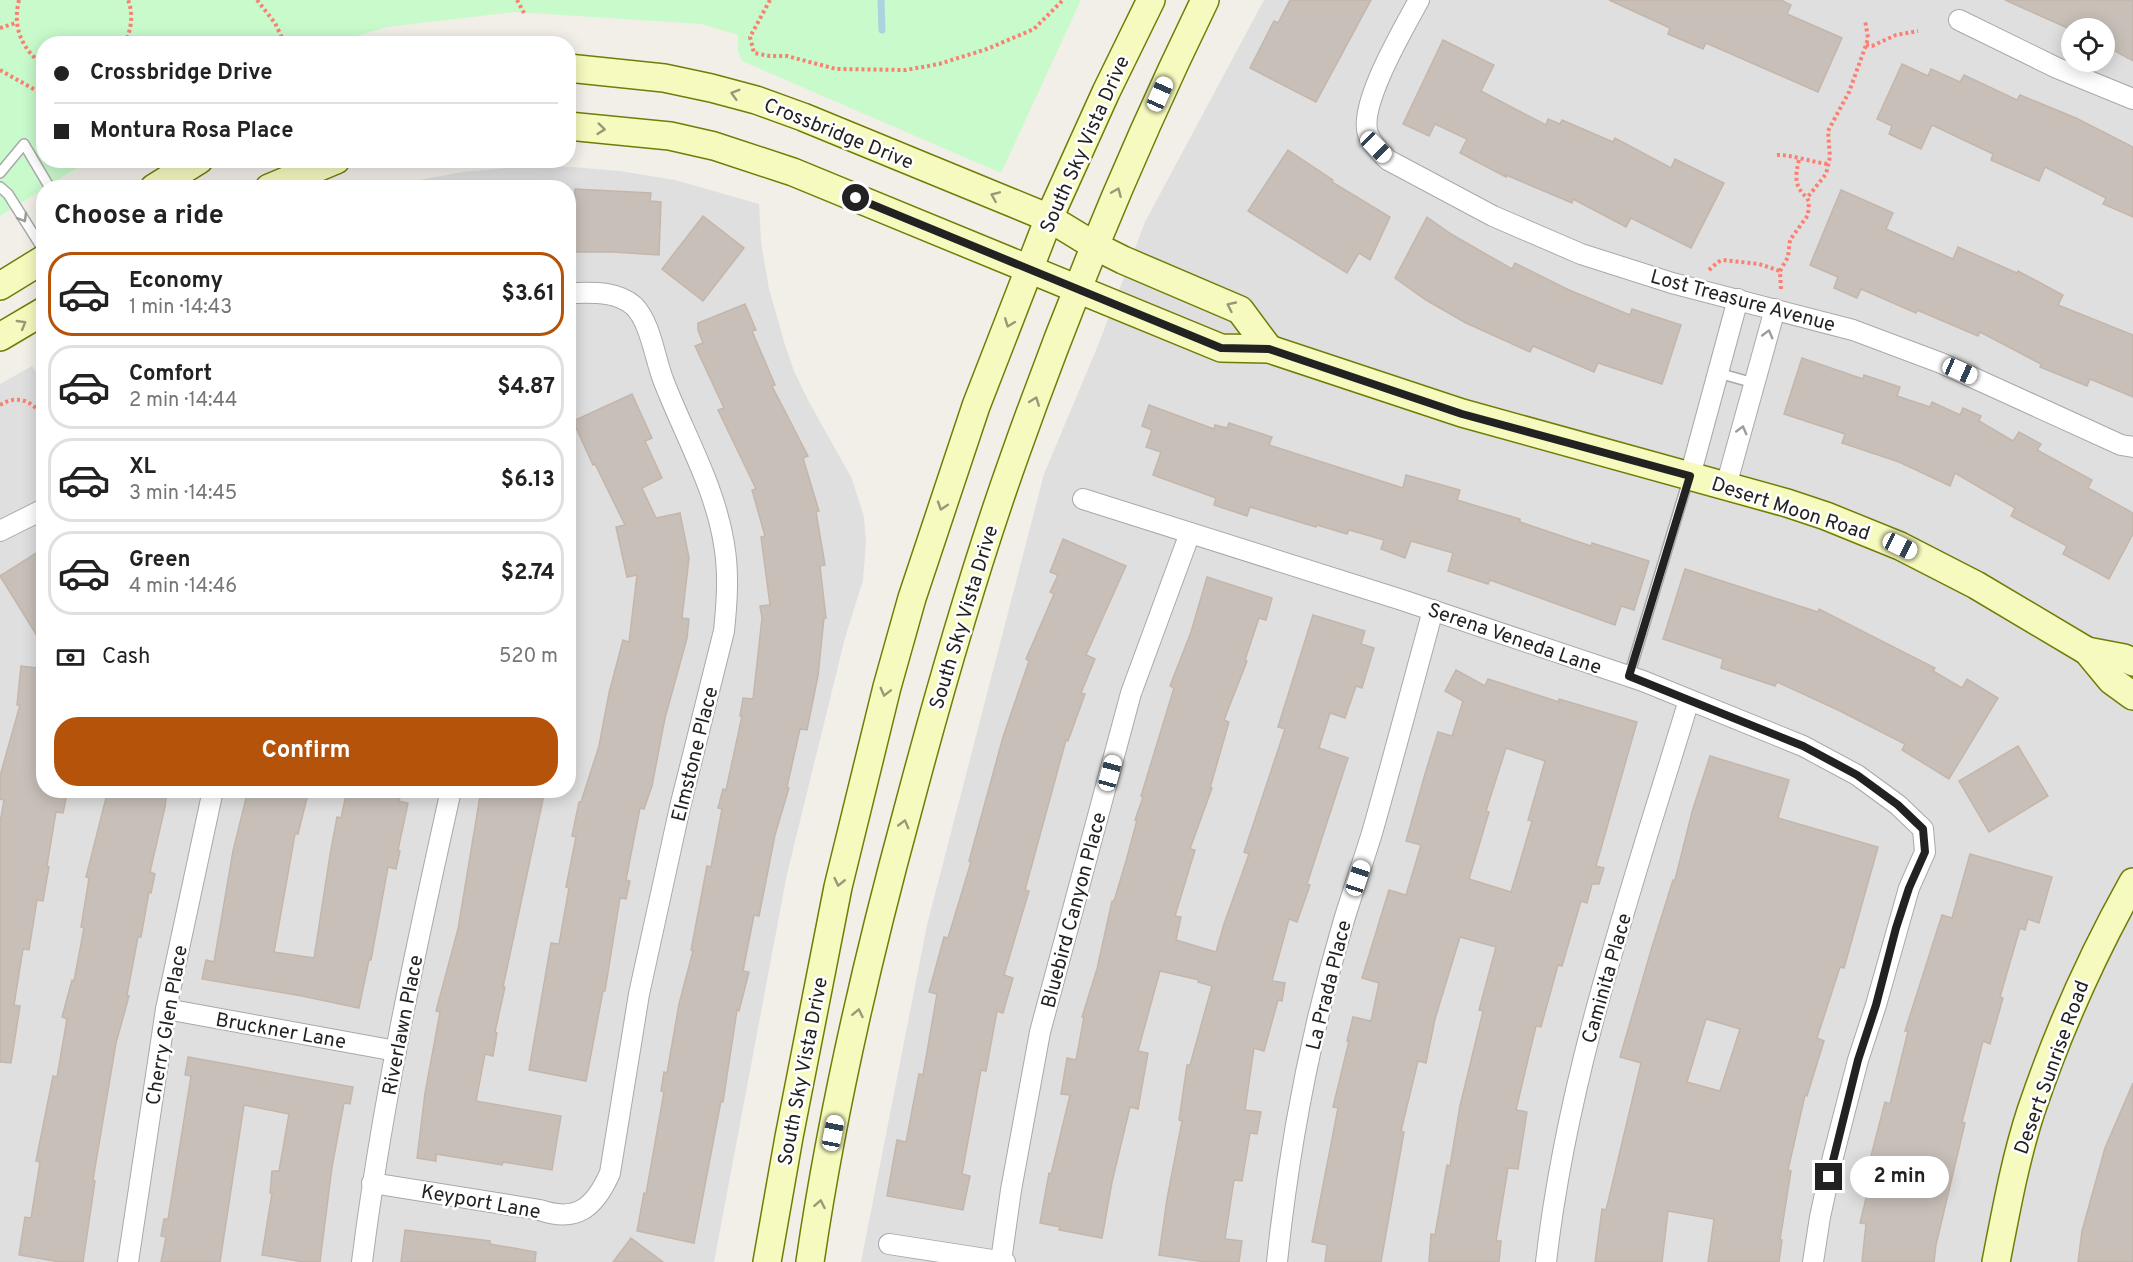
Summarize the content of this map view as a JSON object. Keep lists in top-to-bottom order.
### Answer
{
  "streets": {
    "street": [
      "Crossbridge Drive",
      "South Sky Vista Drive",
      "Lost Treasure Avenue",
      "Desert Moon Road",
      "Serena Veneda Lane",
      "Elmstone Place",
      "Bluebird Canyon Place",
      "Caminita Place",
      "La Prada Place",
      "Cherry Glen Place",
      "Riverlawn Place",
      "Bruckner Lane",
      "Desert Sunrise Road",
      "Keyport Lane"
    ]
  },
  "crossings": [
    ["Crossbridge Drive", "South Sky Vista Drive"],
    ["South Sky Vista Drive", "Desert Moon Road"],
    ["Serena Veneda Lane", "Bluebird Canyon Place"],
    ["Serena Veneda Lane", "Caminita Place"],
    ["Serena Veneda Lane", "La Prada Place"],
    ["Elmstone Place", "Keyport Lane"],
    ["Cherry Glen Place", "Bruckner Lane"],
    ["Riverlawn Place", "Bruckner Lane"],
    ["Riverlawn Place", "Keyport Lane"]
  ],
  "page": {
    "banner": ["Crossbridge Drive", "Montura Rosa Place"],
    "heading": "Choose a ride",
    "list": [
      {
        "name": "Economy",
        "note": "1 min · 14:43",
        "value": "$3.61"
      },
      {
        "name": "Comfort",
        "note": "2 min · 14:44",
        "value": "$4.87"
      },
      {
        "name": "XL",
        "note": "3 min · 14:45",
        "value": "$6.13"
      },
      {
        "name": "Green",
        "note": "4 min · 14:46",
        "value": "$2.74"
      }
    ],
    "pay": ["Cash", "520 m"],
    "buttons": "Confirm",
    "bubble": "2 min"
  }
}
